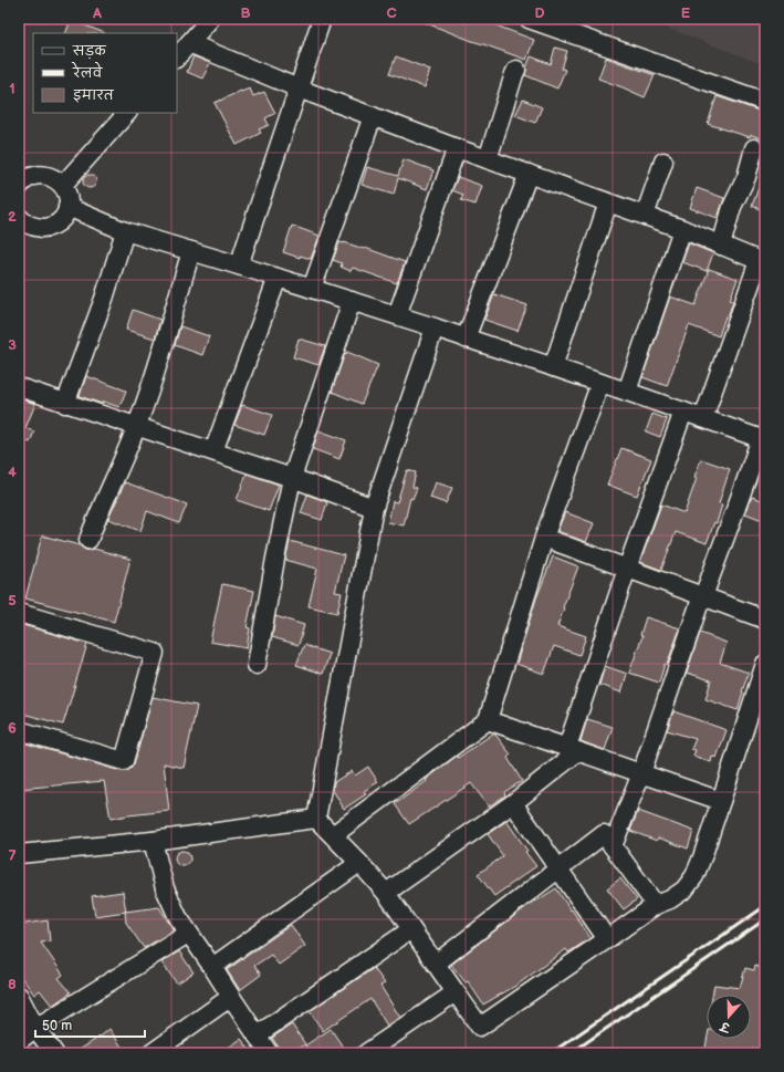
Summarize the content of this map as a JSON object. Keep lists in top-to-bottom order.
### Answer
{
  "legend": ["सड़क", "रेलवे", "इमारत"],
  "scale_bar": "50 m",
  "north": "bottom",
  "grid": {
    "columns": [
      "A",
      "B",
      "C",
      "D",
      "E"
    ],
    "rows": [
      "1",
      "2",
      "3",
      "4",
      "5",
      "6",
      "7",
      "8"
    ]
  }
}
